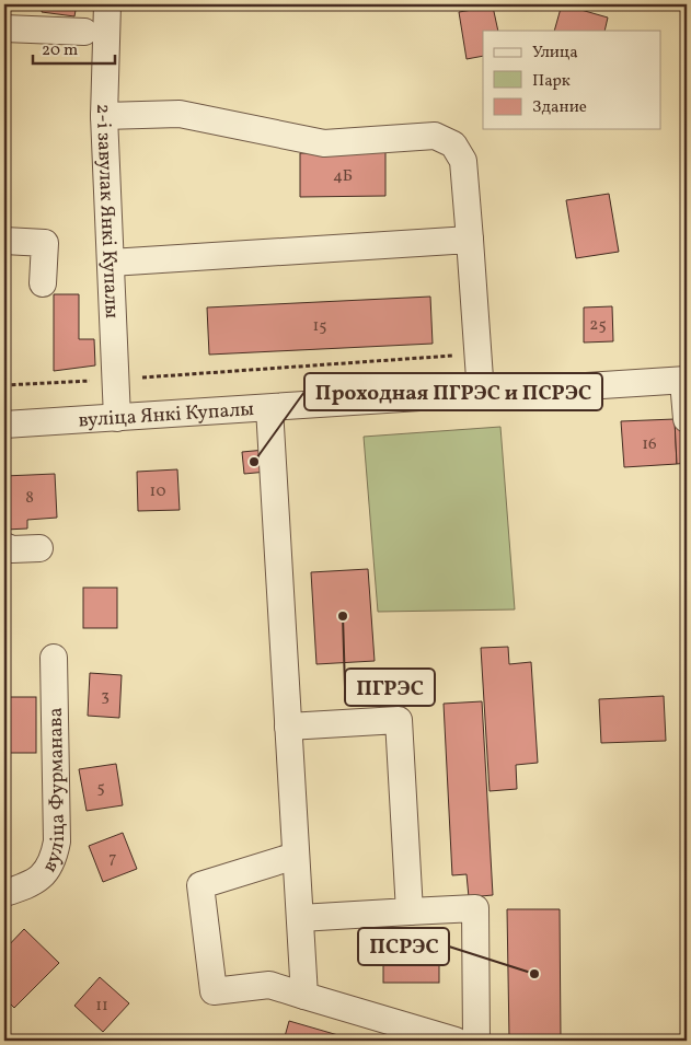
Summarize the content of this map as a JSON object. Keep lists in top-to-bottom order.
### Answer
{
  "streets": {
    "street": ["2-і завулак Янкі Купалы", "вуліца Янкі Купалы", "вуліца Фурманава"]
  },
  "crossings": [
    ["2-і завулак Янкі Купалы", "вуліца Янкі Купалы"]
  ],
  "places": ["Проходная ПГРЭС и ПСРЭС", "ПГРЭС", "ПСРЭС"],
  "house_numbers": [
    "4Б",
    "25",
    "15",
    "16",
    "10",
    "8",
    "3",
    "5",
    "7",
    "11"
  ],
  "legend": ["Улица", "Парк", "Здание"],
  "scale_bar": "20 m"
}
